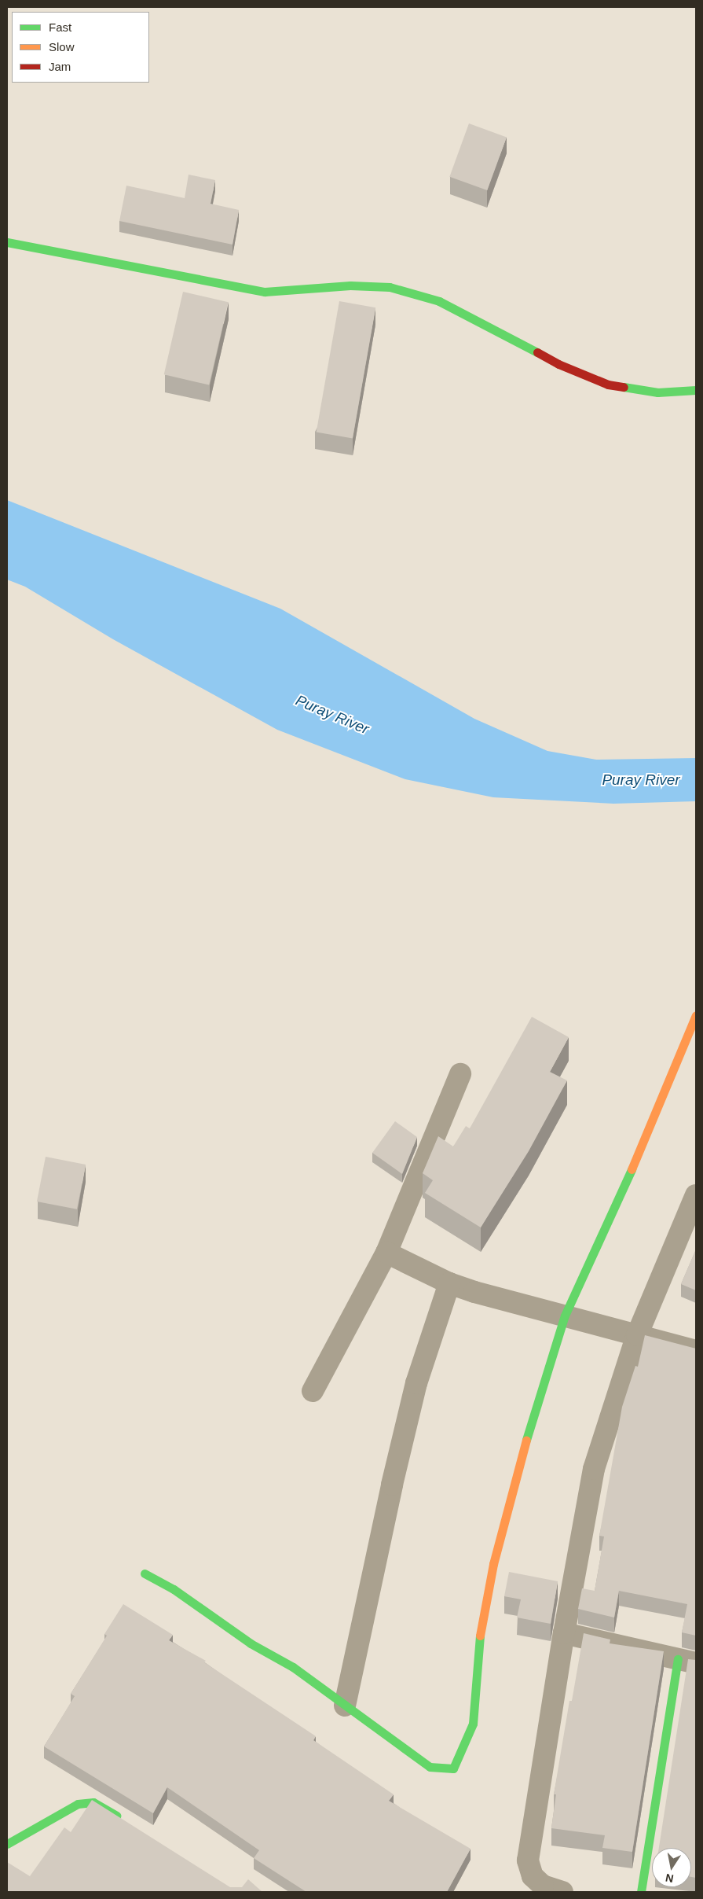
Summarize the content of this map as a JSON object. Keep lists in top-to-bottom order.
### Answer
{
  "water": ["Puray River"],
  "legend": ["Fast", "Slow", "Jam"],
  "north": "bottom"
}
